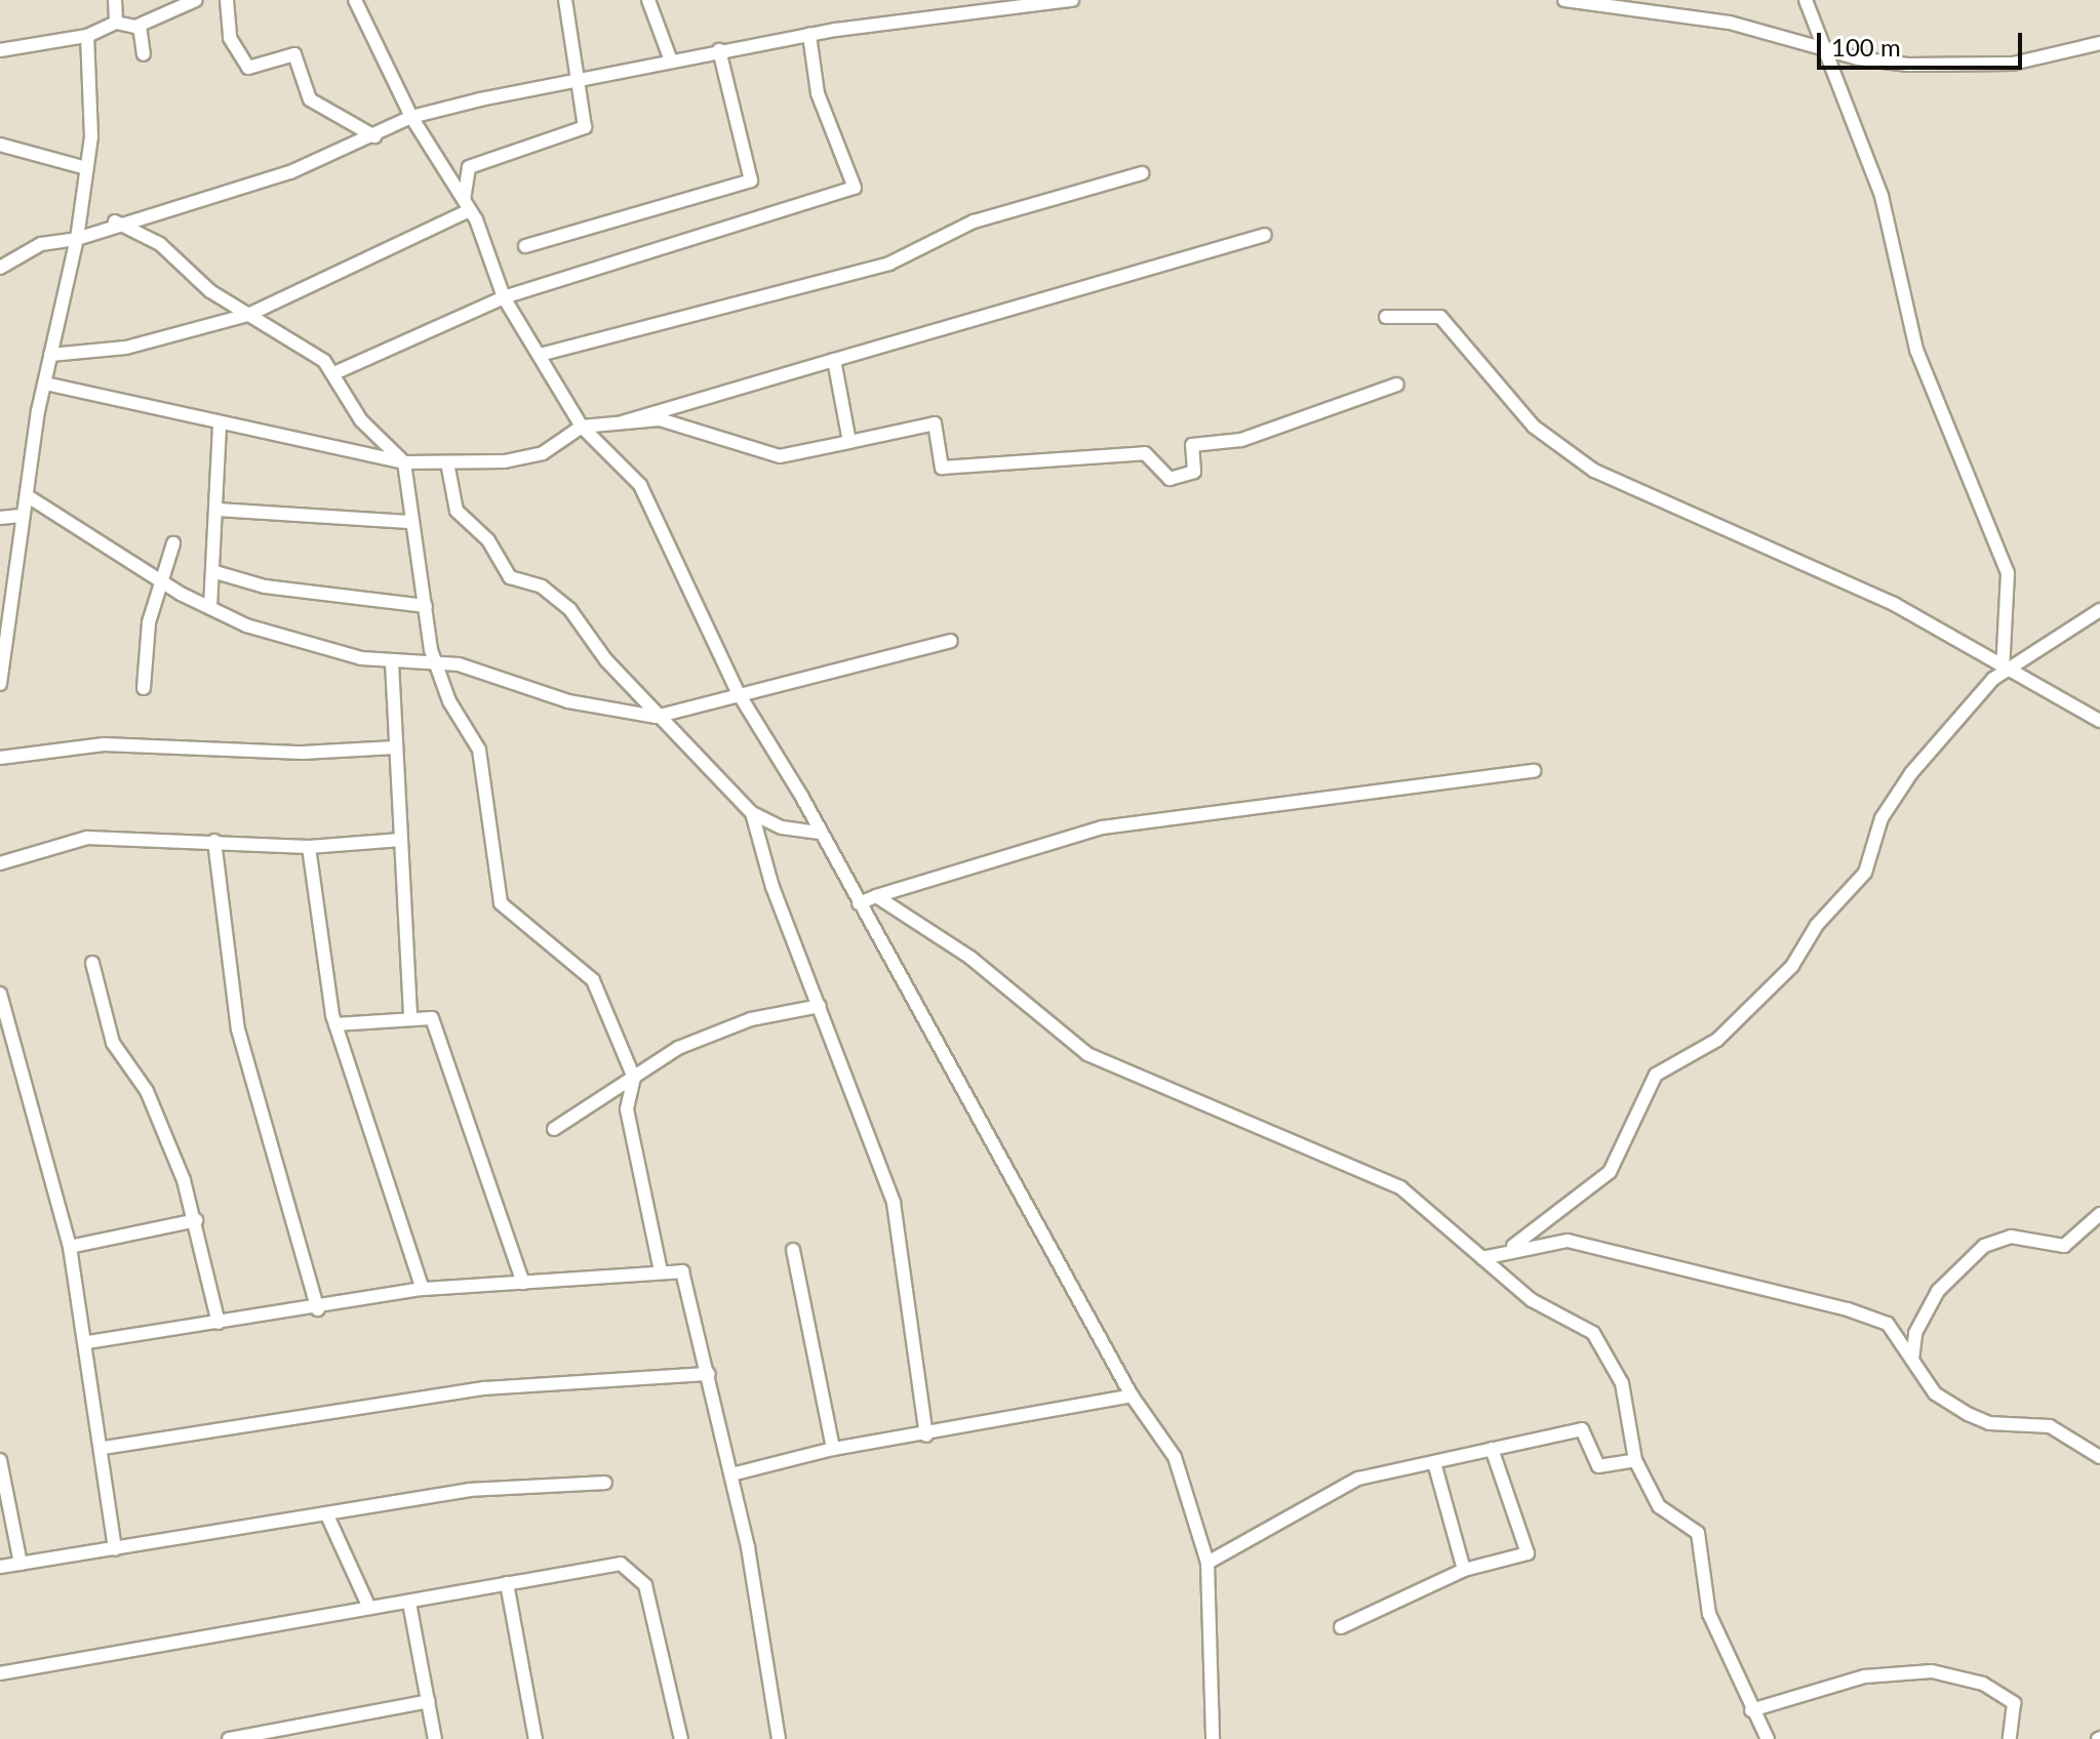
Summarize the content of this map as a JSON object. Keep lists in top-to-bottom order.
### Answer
{
  "scale_bar": "100 m"
}
